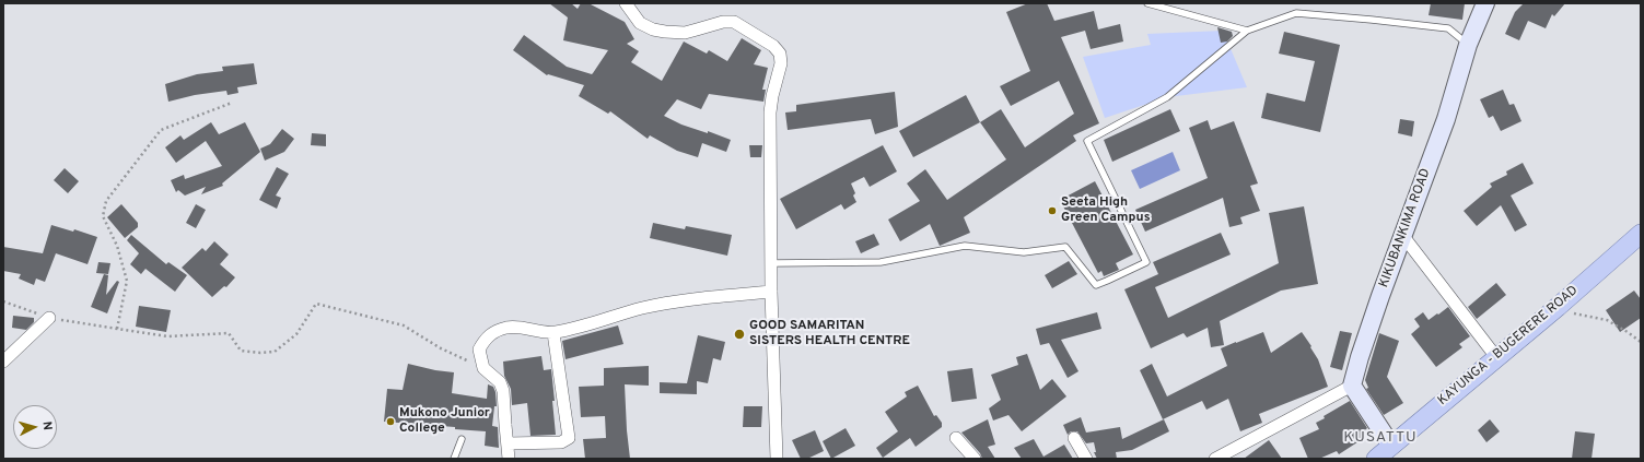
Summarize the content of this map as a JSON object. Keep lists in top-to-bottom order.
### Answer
{
  "streets": {
    "main road": ["KAYUNGA - BUGERERE ROAD"],
    "street": ["KIKUBANKIMA ROAD"]
  },
  "districts": ["KUSATTU"],
  "places": ["Seeta High Green Campus", "GOOD SAMARITAN SISTERS HEALTH CENTRE", "Mukono Junior College"],
  "north": "right"
}
